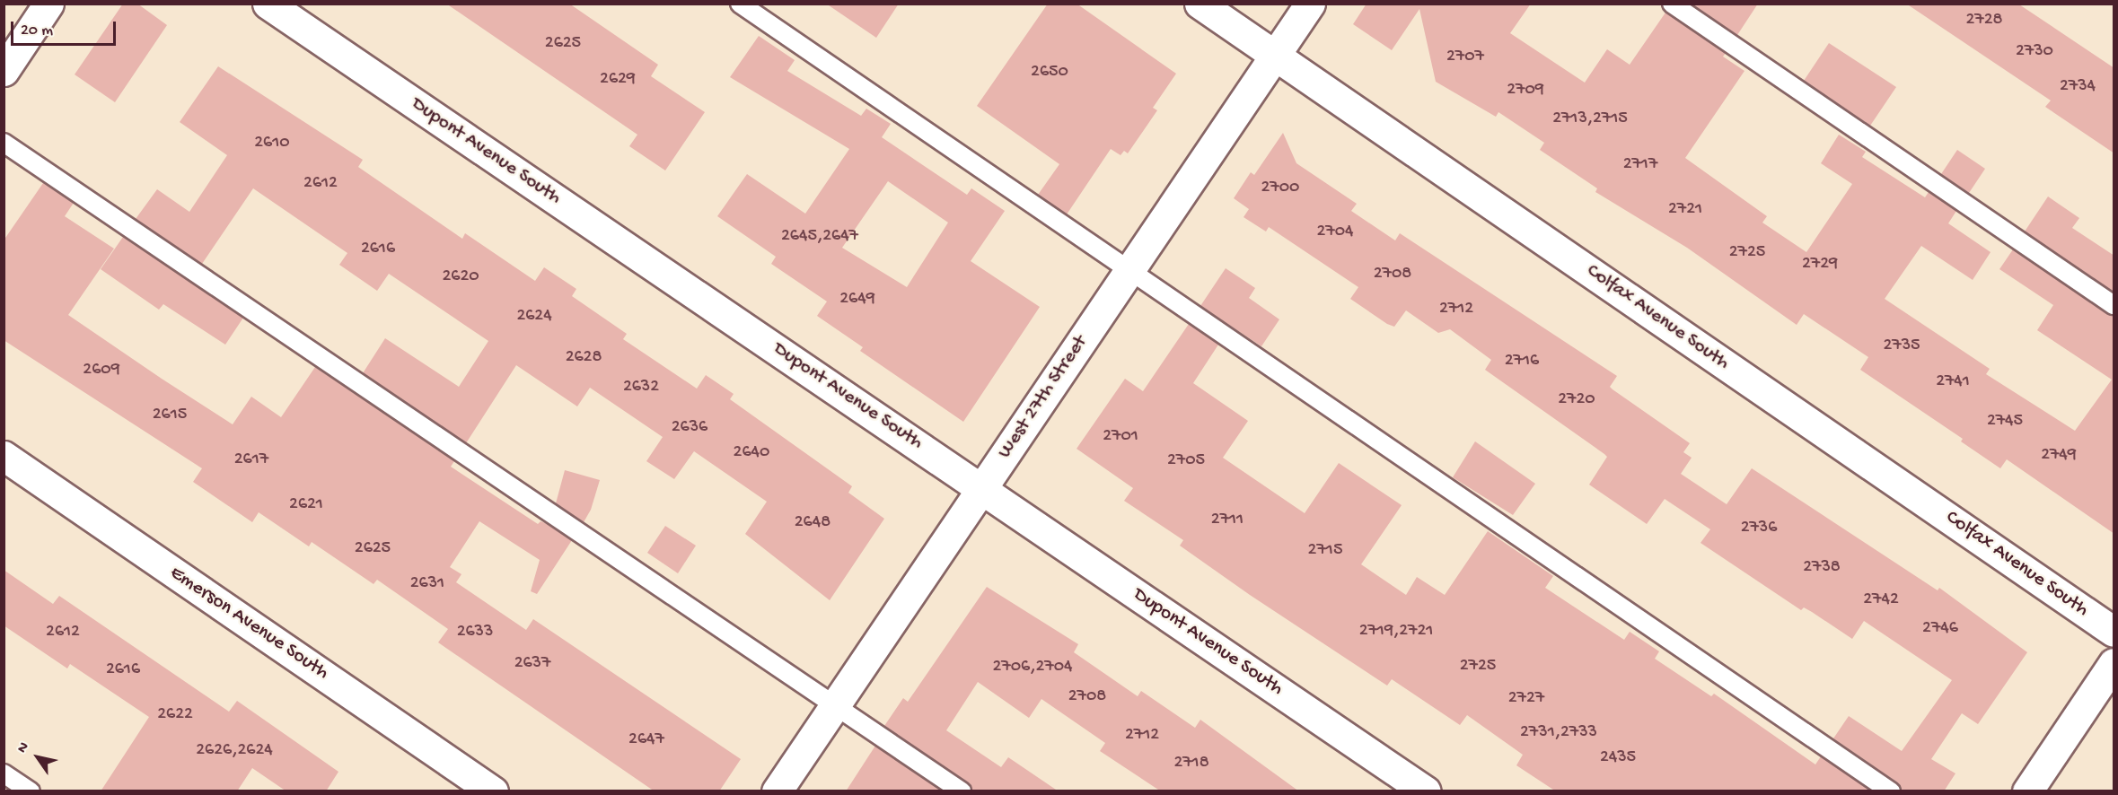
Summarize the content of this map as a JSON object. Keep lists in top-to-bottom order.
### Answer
{
  "streets": {
    "street": [
      "Dupont Avenue South",
      "Colfax Avenue South",
      "West 27th Street",
      "Emerson Avenue South"
    ]
  },
  "crossings": [
    ["Dupont Avenue South", "West 27th Street"],
    ["Colfax Avenue South", "West 27th Street"]
  ],
  "house_numbers": [
    "2728",
    "2625",
    "2730",
    "2707",
    "2650",
    "2629",
    "2734",
    "2709",
    "2713,2715",
    "2610",
    "2717",
    "2612",
    "2700",
    "2721",
    "2704",
    "2645,2647",
    "2616",
    "2725",
    "2729",
    "2708",
    "2620",
    "2649",
    "2712",
    "2624",
    "2735",
    "2628",
    "2716",
    "2609",
    "2741",
    "2632",
    "2720",
    "2615",
    "2745",
    "2636",
    "2701",
    "2640",
    "2749",
    "2617",
    "2705",
    "2621",
    "2711",
    "2648",
    "2736",
    "2625",
    "2715",
    "2738",
    "2631",
    "2742",
    "2746",
    "2719,2721",
    "2612",
    "2633",
    "2637",
    "2725",
    "2706,2704",
    "2616",
    "2708",
    "2727",
    "2622",
    "2731,2733",
    "2712",
    "2647",
    "2626,2624",
    "2435",
    "2718"
  ],
  "scale_bar": "20 m",
  "north": "top left"
}
